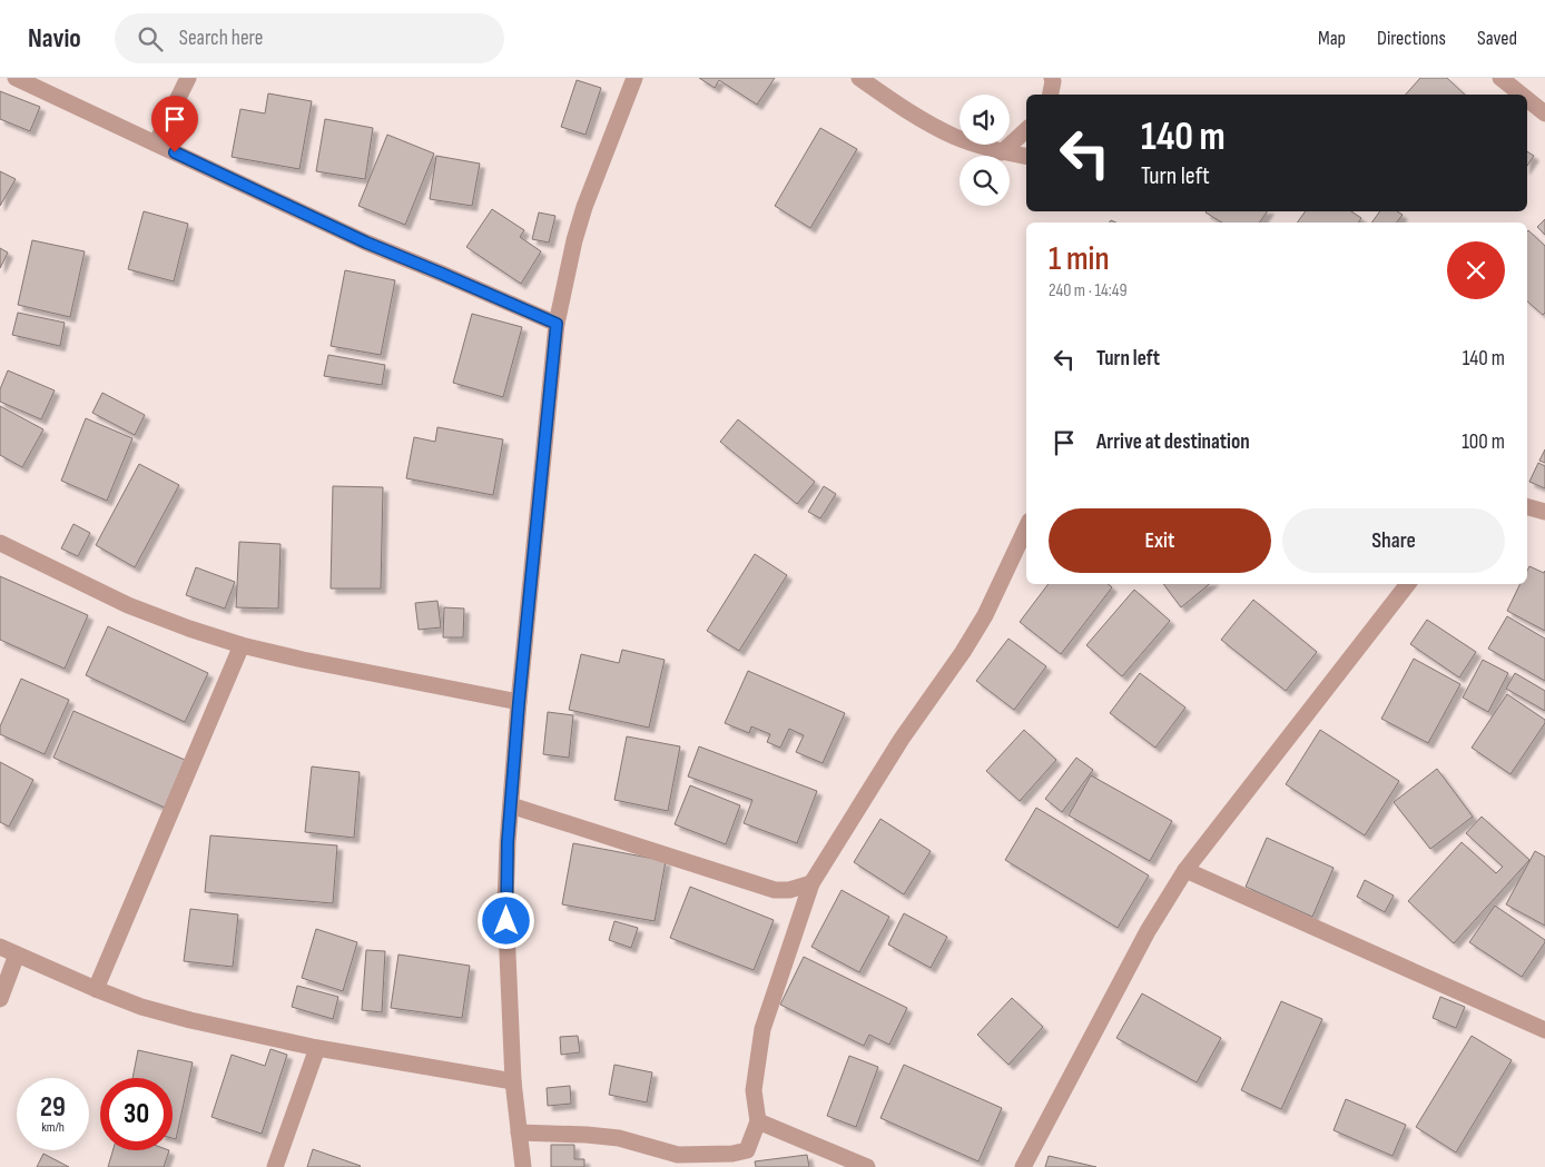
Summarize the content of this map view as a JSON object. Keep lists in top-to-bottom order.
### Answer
{
  "page": {
    "header": "Navio",
    "search": "Search here",
    "nav": ["Map", "Directions", "Saved"],
    "turn": ["140 m", "Turn left"],
    "heading": ["1 min", "240 m · 14:49"],
    "list": [
      {
        "name": "Turn left",
        "value": "140 m"
      },
      {
        "name": "Arrive at destination",
        "value": "100 m"
      }
    ],
    "buttons": ["Exit", "Share"],
    "speed": "29 km/h",
    "limit": "30"
  }
}
